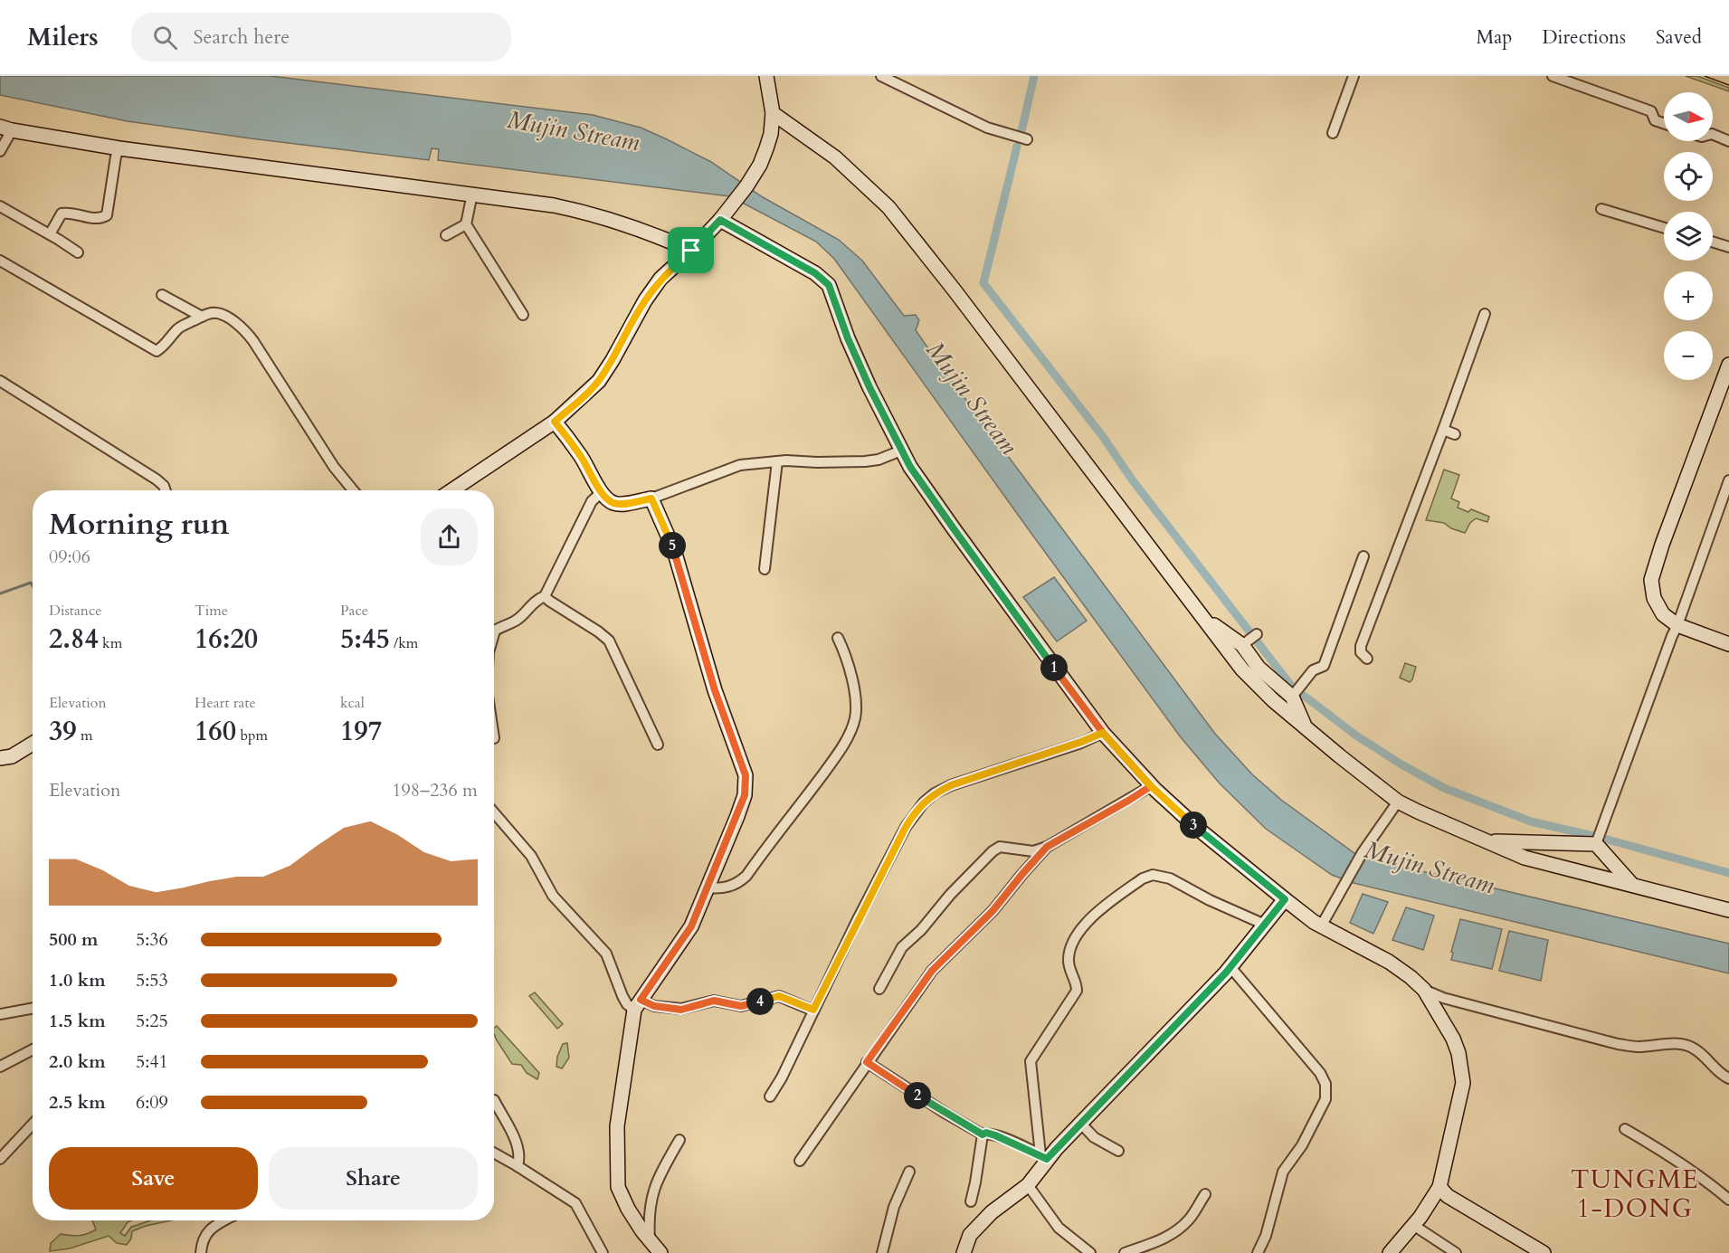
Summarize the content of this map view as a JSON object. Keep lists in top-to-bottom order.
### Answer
{
  "districts": ["TUNGME 1-DONG"],
  "water": ["Mujin Stream"],
  "north": "right",
  "page": {
    "header": "Milers",
    "search": "Search here",
    "nav": ["Map", "Directions", "Saved"],
    "map_buttons": ["+", "−"],
    "heading": ["Morning run", "09:06"],
    "pins": [
      "5",
      "1",
      "3",
      "4",
      "2"
    ],
    "stats": [
      ["Distance", "2.84 km"],
      ["Time", "16:20"],
      ["Pace", "5:45 /km"],
      ["Elevation", "39 m"],
      ["Heart rate", "160 bpm"],
      ["kcal", "197"]
    ],
    "chart": ["Elevation", "198–236 m"],
    "list": [
      {
        "name": "500 m",
        "note": "5:36"
      },
      {
        "name": "1.0 km",
        "note": "5:53"
      },
      {
        "name": "1.5 km",
        "note": "5:25"
      },
      {
        "name": "2.0 km",
        "note": "5:41"
      },
      {
        "name": "2.5 km",
        "note": "6:09"
      }
    ],
    "buttons": ["Save", "Share"]
  }
}
